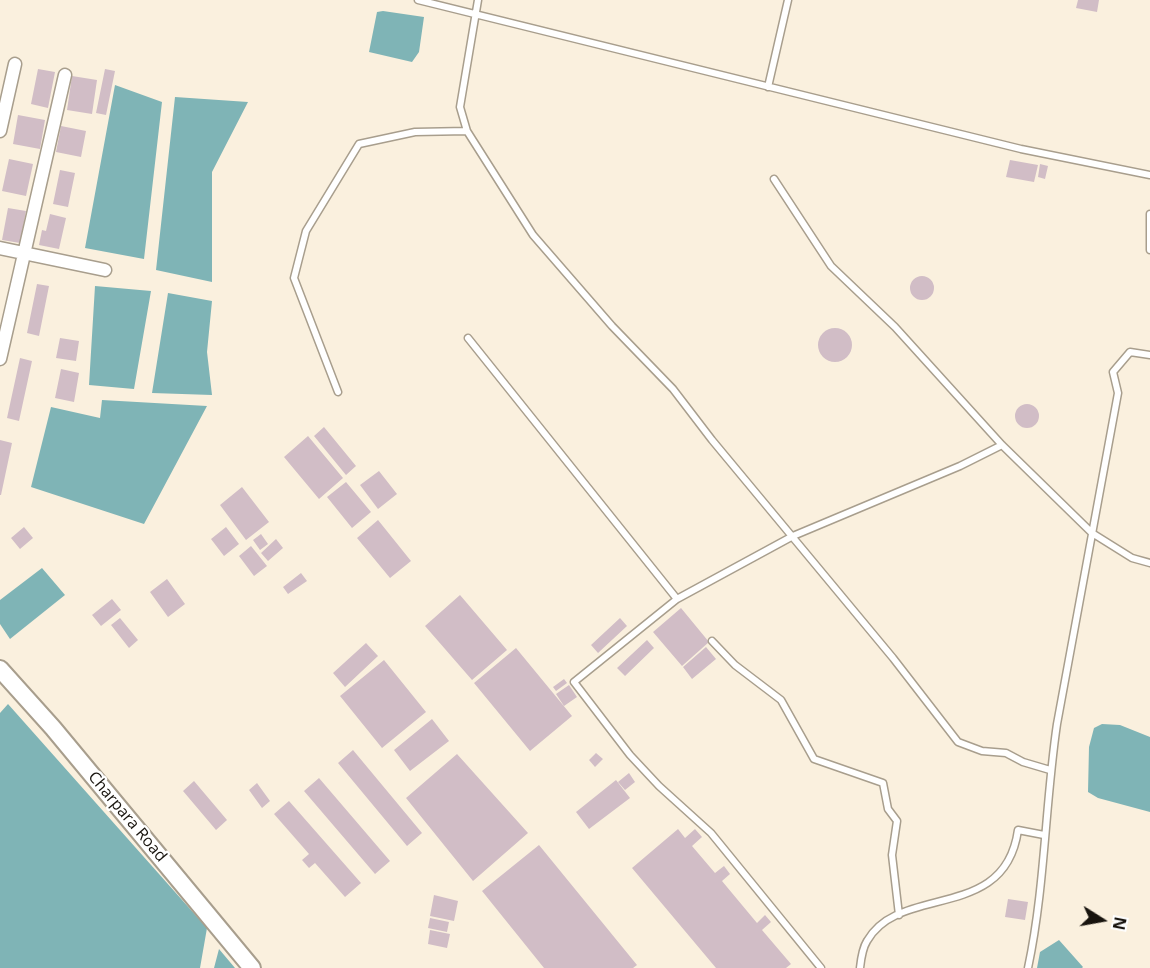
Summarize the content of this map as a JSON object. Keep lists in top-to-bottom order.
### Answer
{
  "streets": {
    "street": ["Charpara Road"]
  },
  "north": "right"
}
